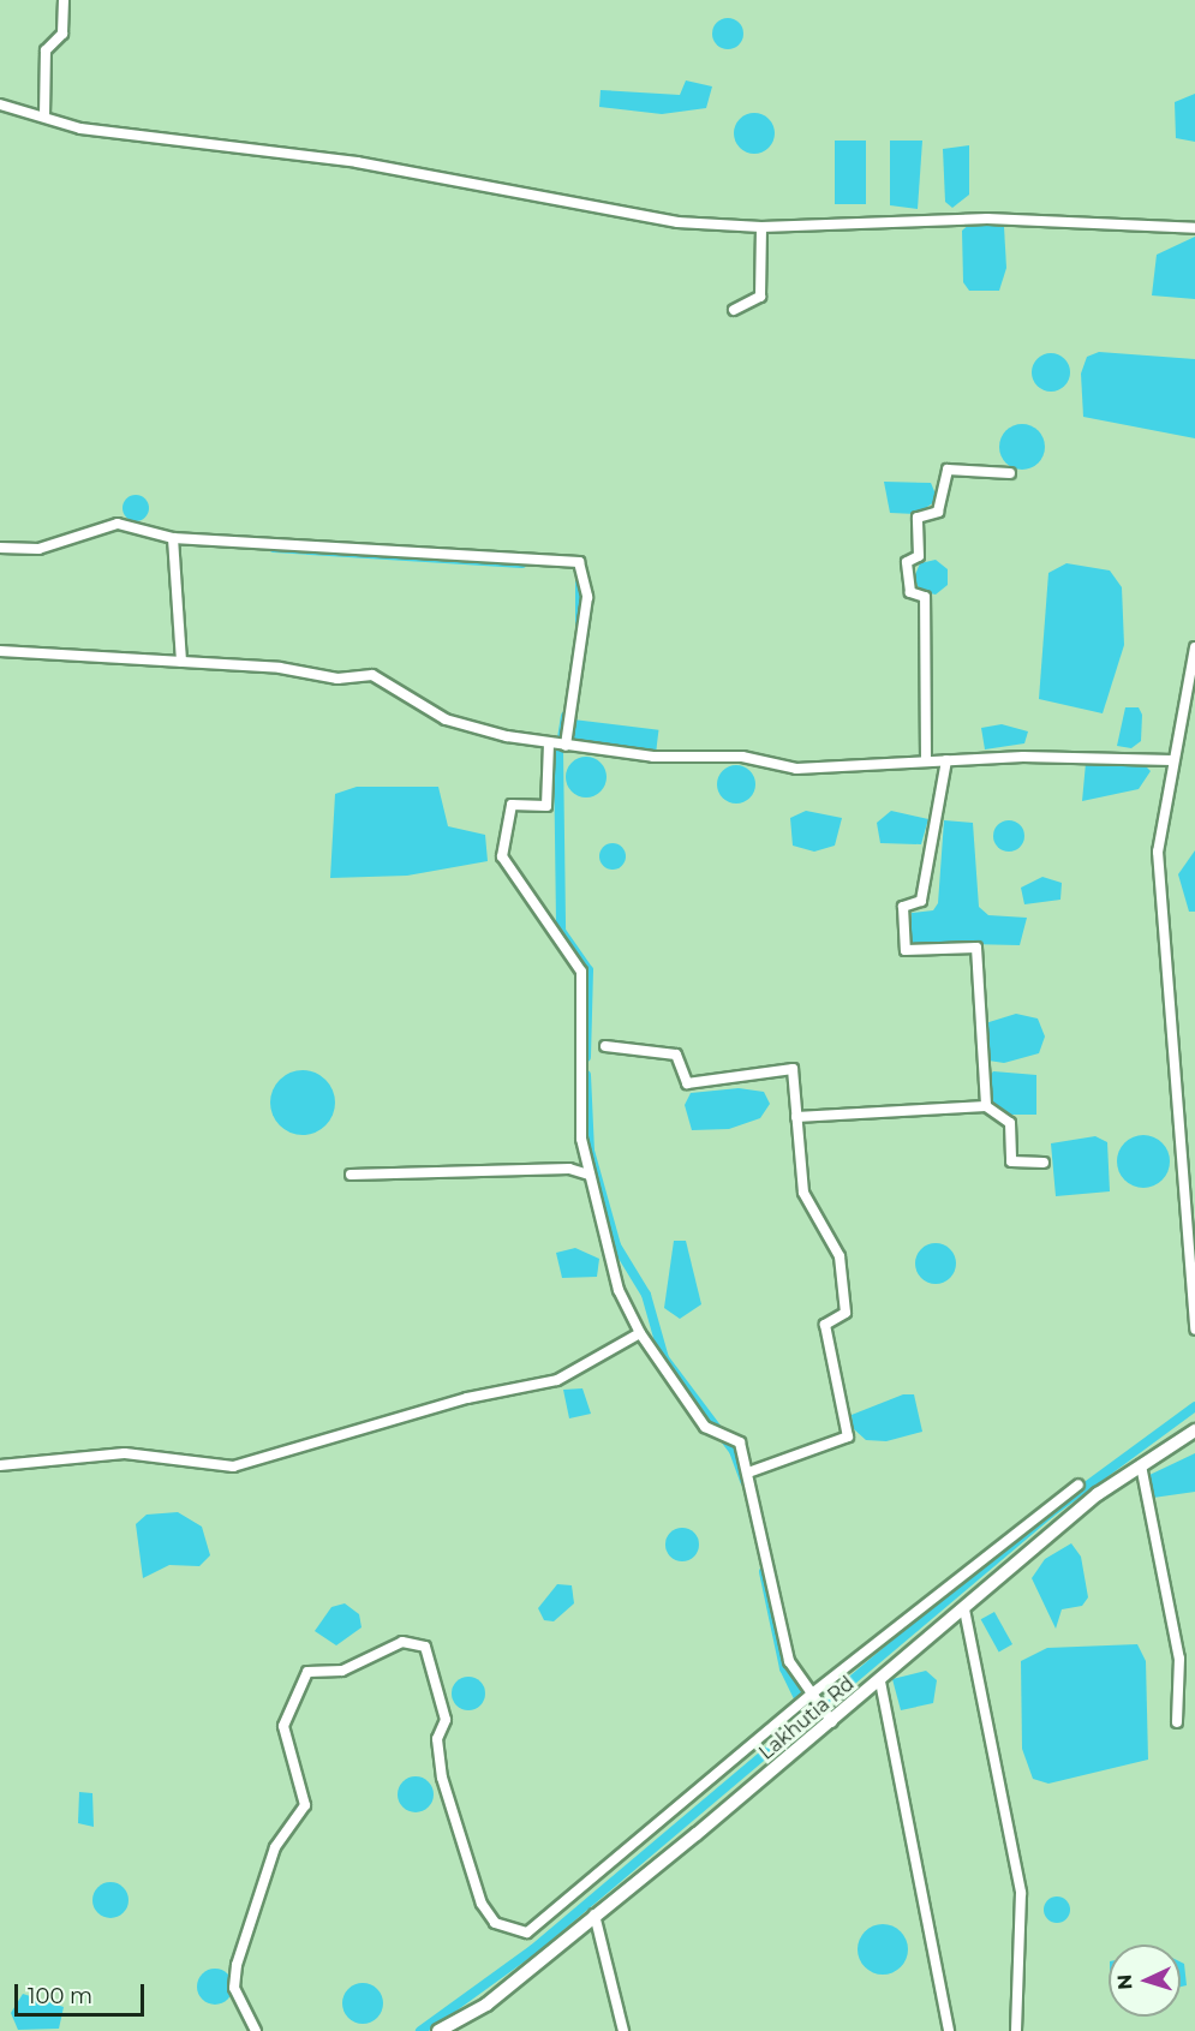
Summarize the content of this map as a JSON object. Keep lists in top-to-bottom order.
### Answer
{
  "streets": {
    "street": ["Lakhutia Rd"]
  },
  "scale_bar": "100 m",
  "north": "left"
}
